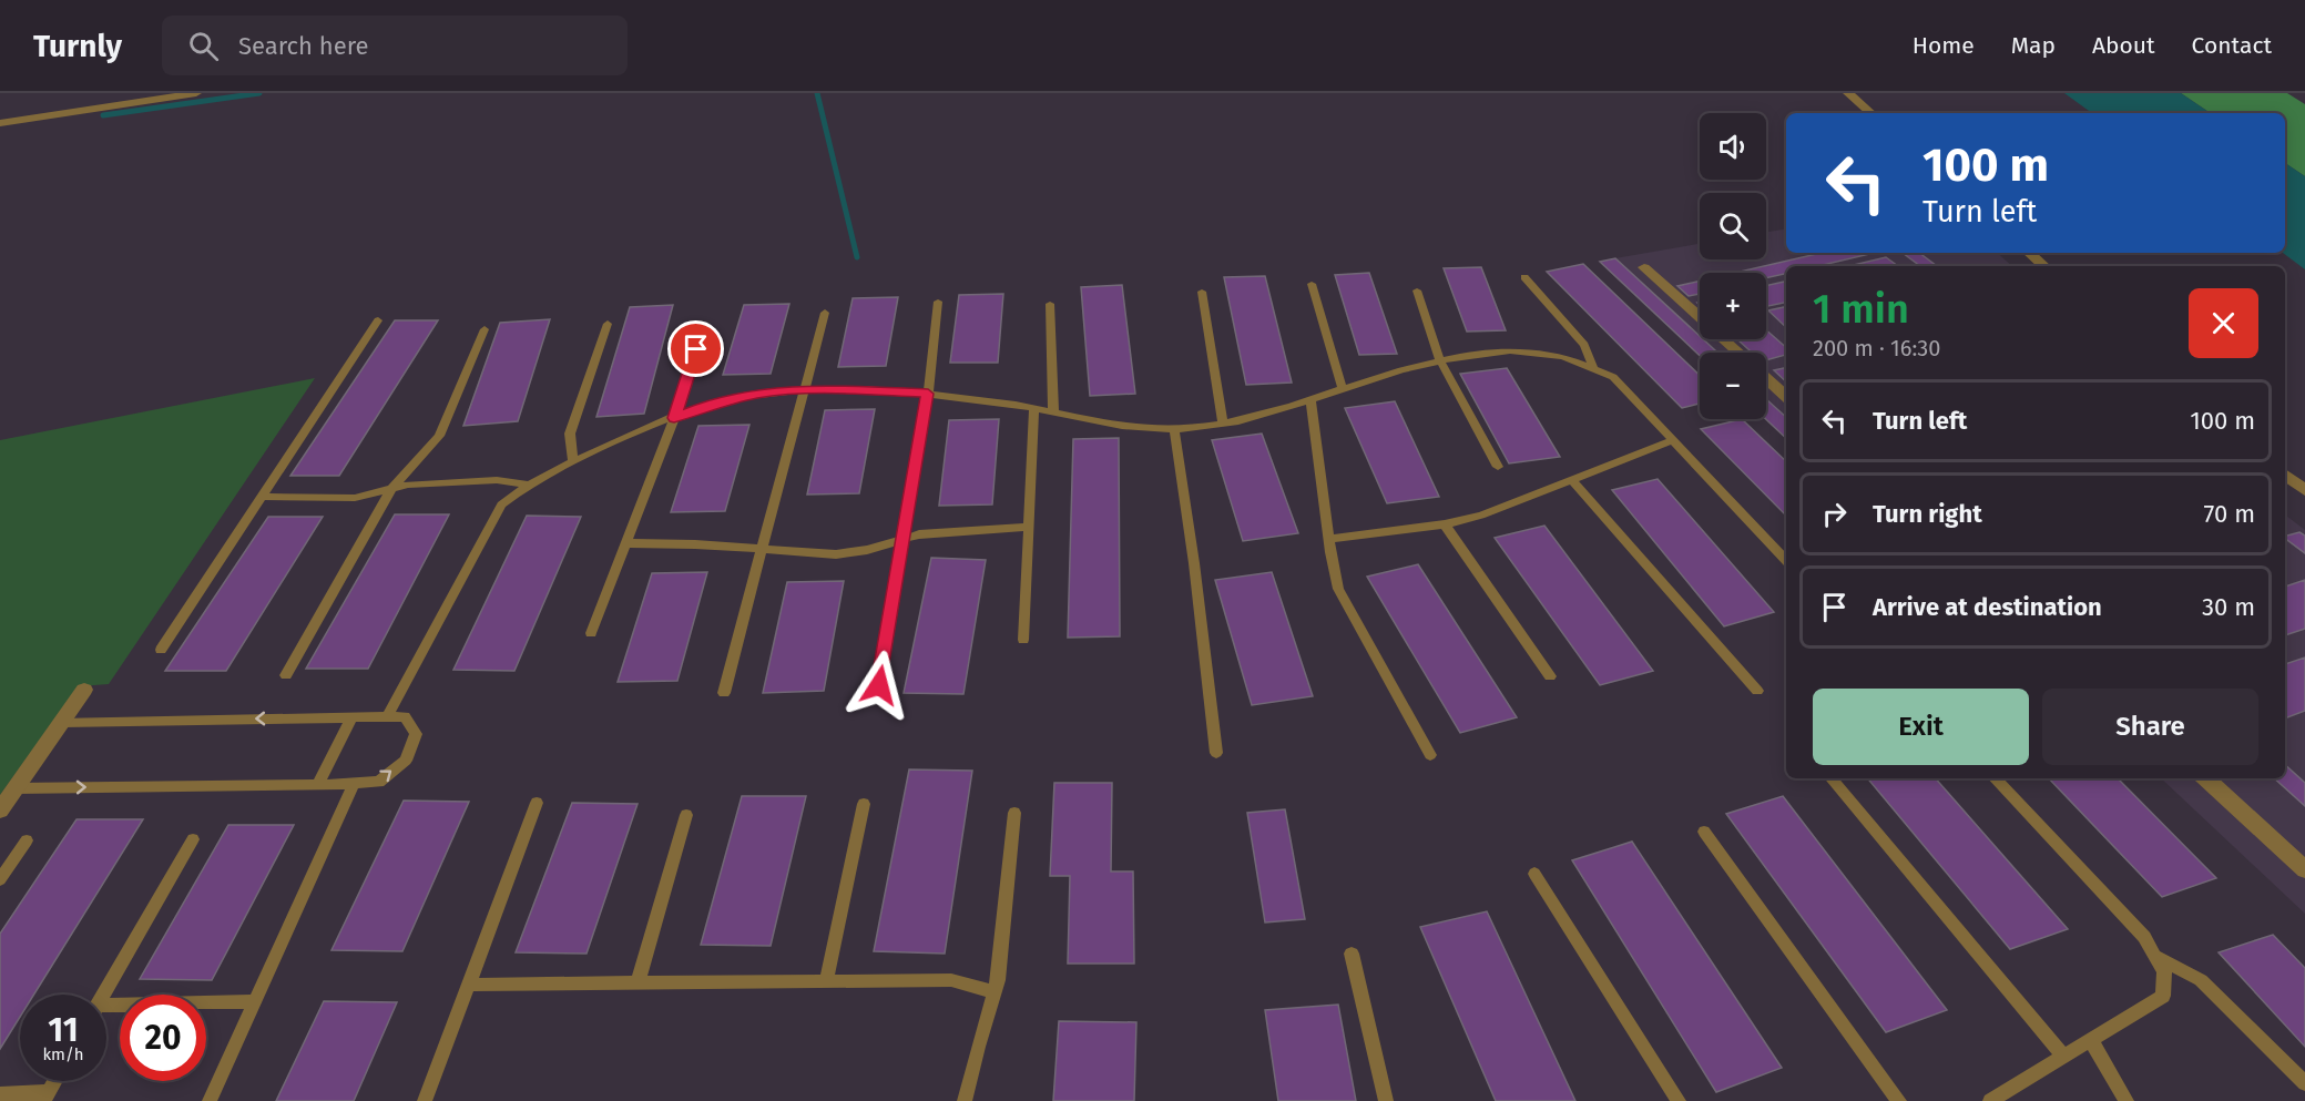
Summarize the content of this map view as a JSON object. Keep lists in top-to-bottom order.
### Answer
{
  "page": {
    "header": "Turnly",
    "search": "Search here",
    "nav": [
      "Home",
      "Map",
      "About",
      "Contact"
    ],
    "map_buttons": ["+", "−"],
    "turn": ["100 m", "Turn left"],
    "heading": ["1 min", "200 m · 16:30"],
    "list": [
      {
        "name": "Turn left",
        "value": "100 m"
      },
      {
        "name": "Turn right",
        "value": "70 m"
      },
      {
        "name": "Arrive at destination",
        "value": "30 m"
      }
    ],
    "buttons": ["Exit", "Share"],
    "speed": "11 km/h",
    "limit": "20"
  }
}
